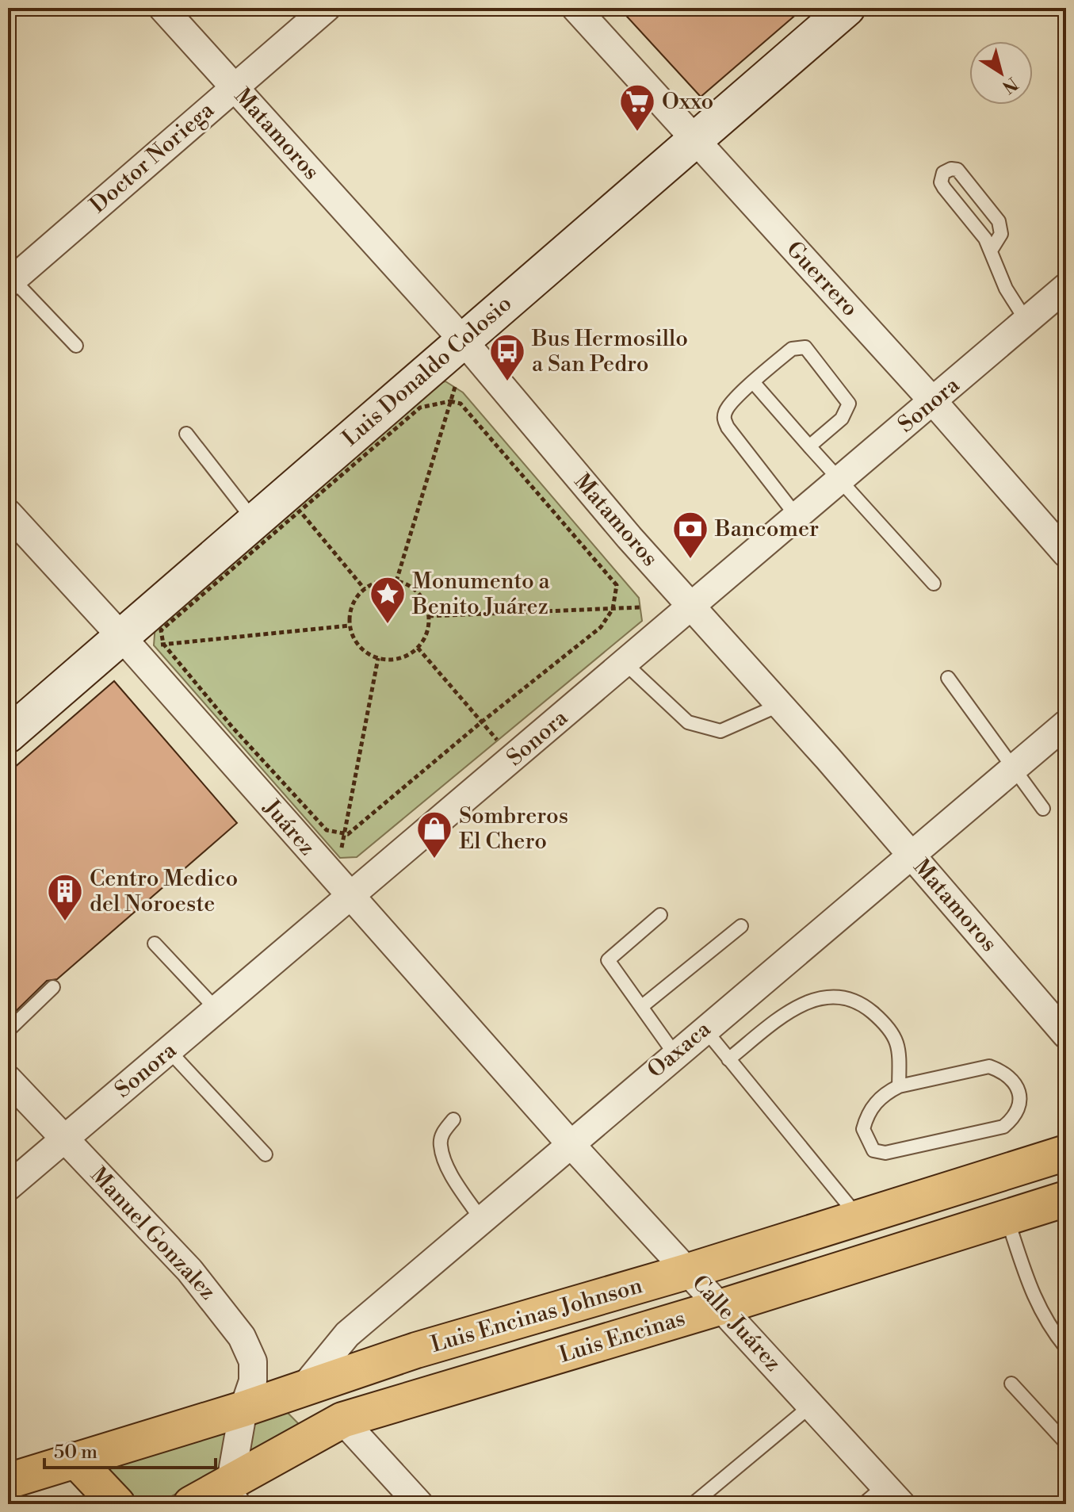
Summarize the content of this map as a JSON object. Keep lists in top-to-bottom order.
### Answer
{
  "streets": {
    "main road": ["Luis Donaldo Colosio", "Luis Encinas Johnson", "Luis Encinas"],
    "street": [
      "Matamoros",
      "Doctor Noriega",
      "Guerrero",
      "Sonora",
      "Juárez",
      "Oaxaca",
      "Manuel Gonzalez",
      "Calle Juárez"
    ]
  },
  "crossings": [
    ["Matamoros", "Doctor Noriega"],
    ["Matamoros", "Luis Donaldo Colosio"],
    ["Matamoros", "Sonora"],
    ["Matamoros", "Oaxaca"],
    ["Guerrero", "Luis Donaldo Colosio"],
    ["Guerrero", "Sonora"],
    ["Luis Donaldo Colosio", "Juárez"],
    ["Sonora", "Juárez"],
    ["Sonora", "Manuel Gonzalez"],
    ["Juárez", "Oaxaca"],
    ["Juárez", "Calle Juárez"],
    ["Oaxaca", "Luis Encinas Johnson"],
    ["Oaxaca", "Calle Juárez"],
    ["Manuel Gonzalez", "Luis Encinas Johnson"],
    ["Manuel Gonzalez", "Luis Encinas"],
    ["Luis Encinas Johnson", "Calle Juárez"],
    ["Calle Juárez", "Luis Encinas"]
  ],
  "places": {
    "supermarket": ["Oxxo"],
    "bus stop": ["Bus Hermosillo a San Pedro"],
    "bank": ["Bancomer"],
    "place": ["Monumento a Benito Juárez"],
    "shop": ["Sombreros El Chero"],
    "building": ["Centro Medico del Noroeste"]
  },
  "scale_bar": "50 m",
  "north": "bottom right"
}
